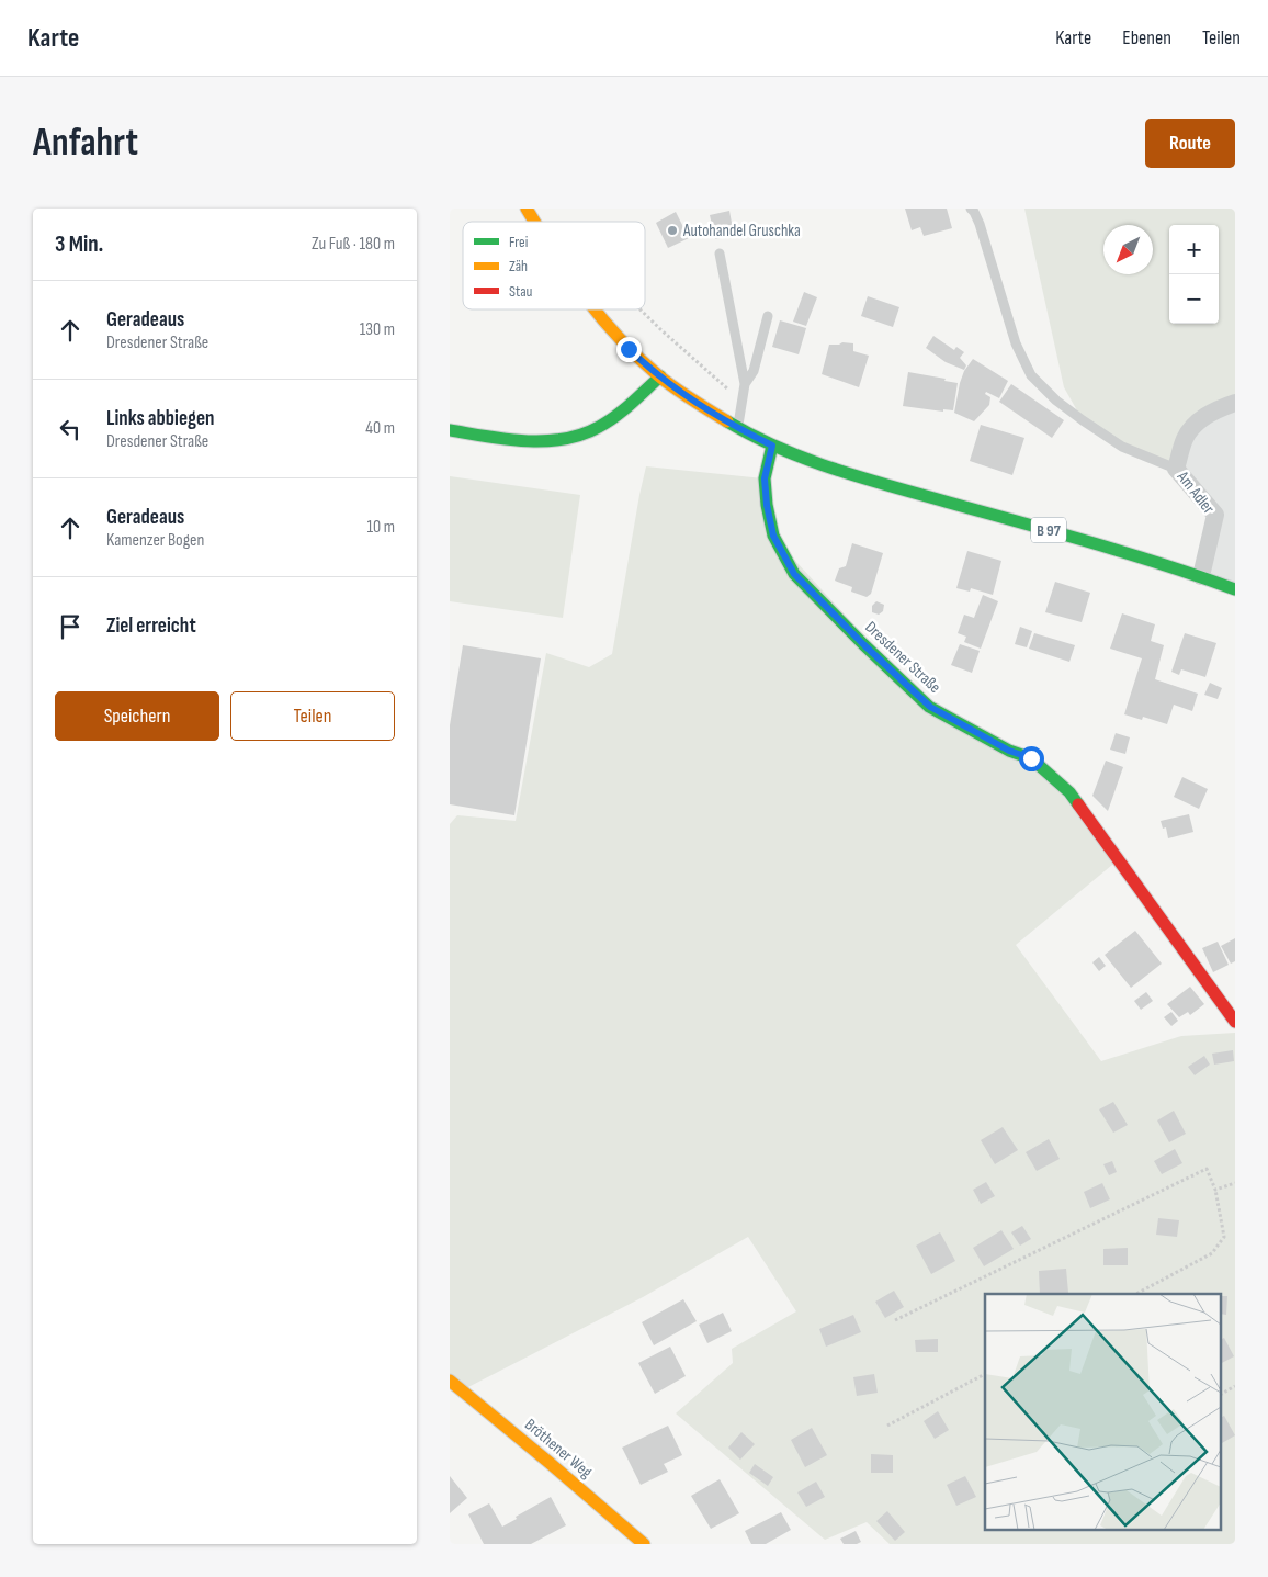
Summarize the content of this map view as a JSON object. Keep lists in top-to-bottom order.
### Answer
{
  "streets": {
    "street": [
      "Am Adler",
      "B 97",
      "Dresdener Straße",
      "Bröthener Weg"
    ]
  },
  "crossings": [
    ["Am Adler", "B 97"],
    ["B 97", "Dresdener Straße"]
  ],
  "places": ["Autohandel Gruschka"],
  "legend": ["Frei", "Zäh", "Stau"],
  "north": "bottom left",
  "page": {
    "header": "Karte",
    "nav": ["Karte", "Ebenen", "Teilen"],
    "buttons": [
      "Route",
      ["Speichern", "Teilen"]
    ],
    "title": "Anfahrt",
    "heading": ["3 Min.", "Zu Fuß · 180 m"],
    "map_buttons": ["+", "−"],
    "list": [
      ["Geradeaus", "Dresdener Straße", "130 m"],
      ["Links abbiegen", "Dresdener Straße", "40 m"],
      ["Geradeaus", "Kamenzer Bogen", "10 m"],
      "Ziel erreicht"
    ]
  }
}
